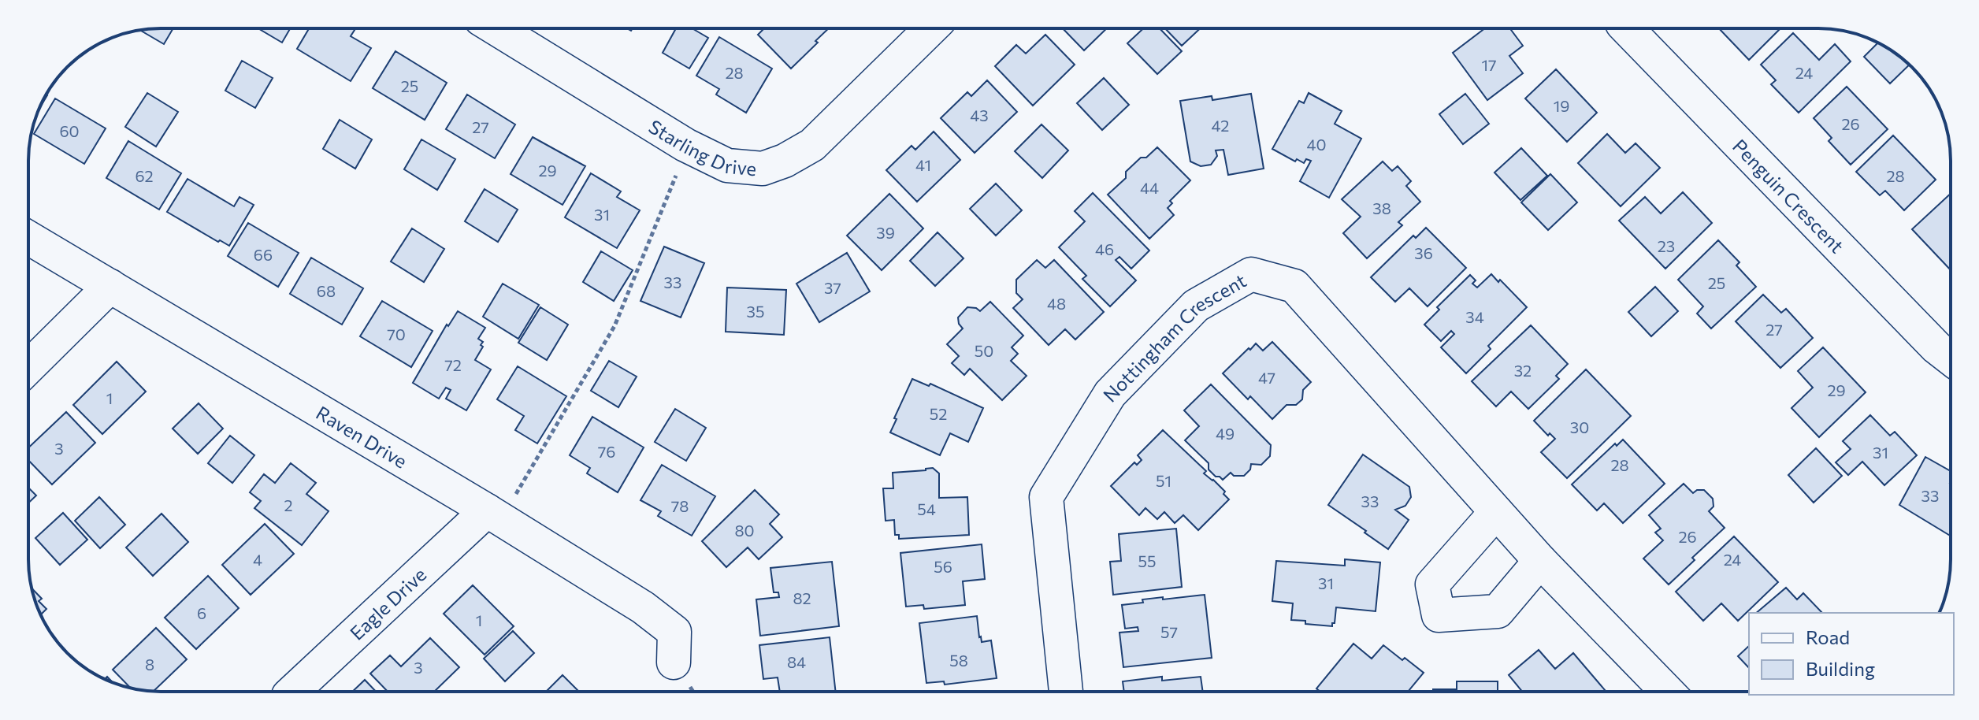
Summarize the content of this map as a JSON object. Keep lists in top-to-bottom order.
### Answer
{
  "streets": {
    "street": [
      "Starling Drive",
      "Penguin Crescent",
      "Nottingham Crescent",
      "Raven Drive",
      "Eagle Drive"
    ]
  },
  "crossings": [
    ["Raven Drive", "Eagle Drive"]
  ],
  "house_numbers": [
    "17",
    "28",
    "24",
    "25",
    "19",
    "43",
    "26",
    "42",
    "27",
    "60",
    "40",
    "41",
    "29",
    "62",
    "28",
    "44",
    "38",
    "31",
    "39",
    "23",
    "46",
    "36",
    "66",
    "33",
    "25",
    "37",
    "68",
    "48",
    "35",
    "34",
    "27",
    "70",
    "50",
    "72",
    "32",
    "47",
    "29",
    "1",
    "52",
    "30",
    "49",
    "3",
    "76",
    "31",
    "28",
    "51",
    "33",
    "33",
    "2",
    "78",
    "54",
    "80",
    "26",
    "4",
    "24",
    "55",
    "56",
    "31",
    "82",
    "6",
    "1",
    "57",
    "58",
    "84",
    "8",
    "3"
  ],
  "legend": ["Road", "Building"]
}
